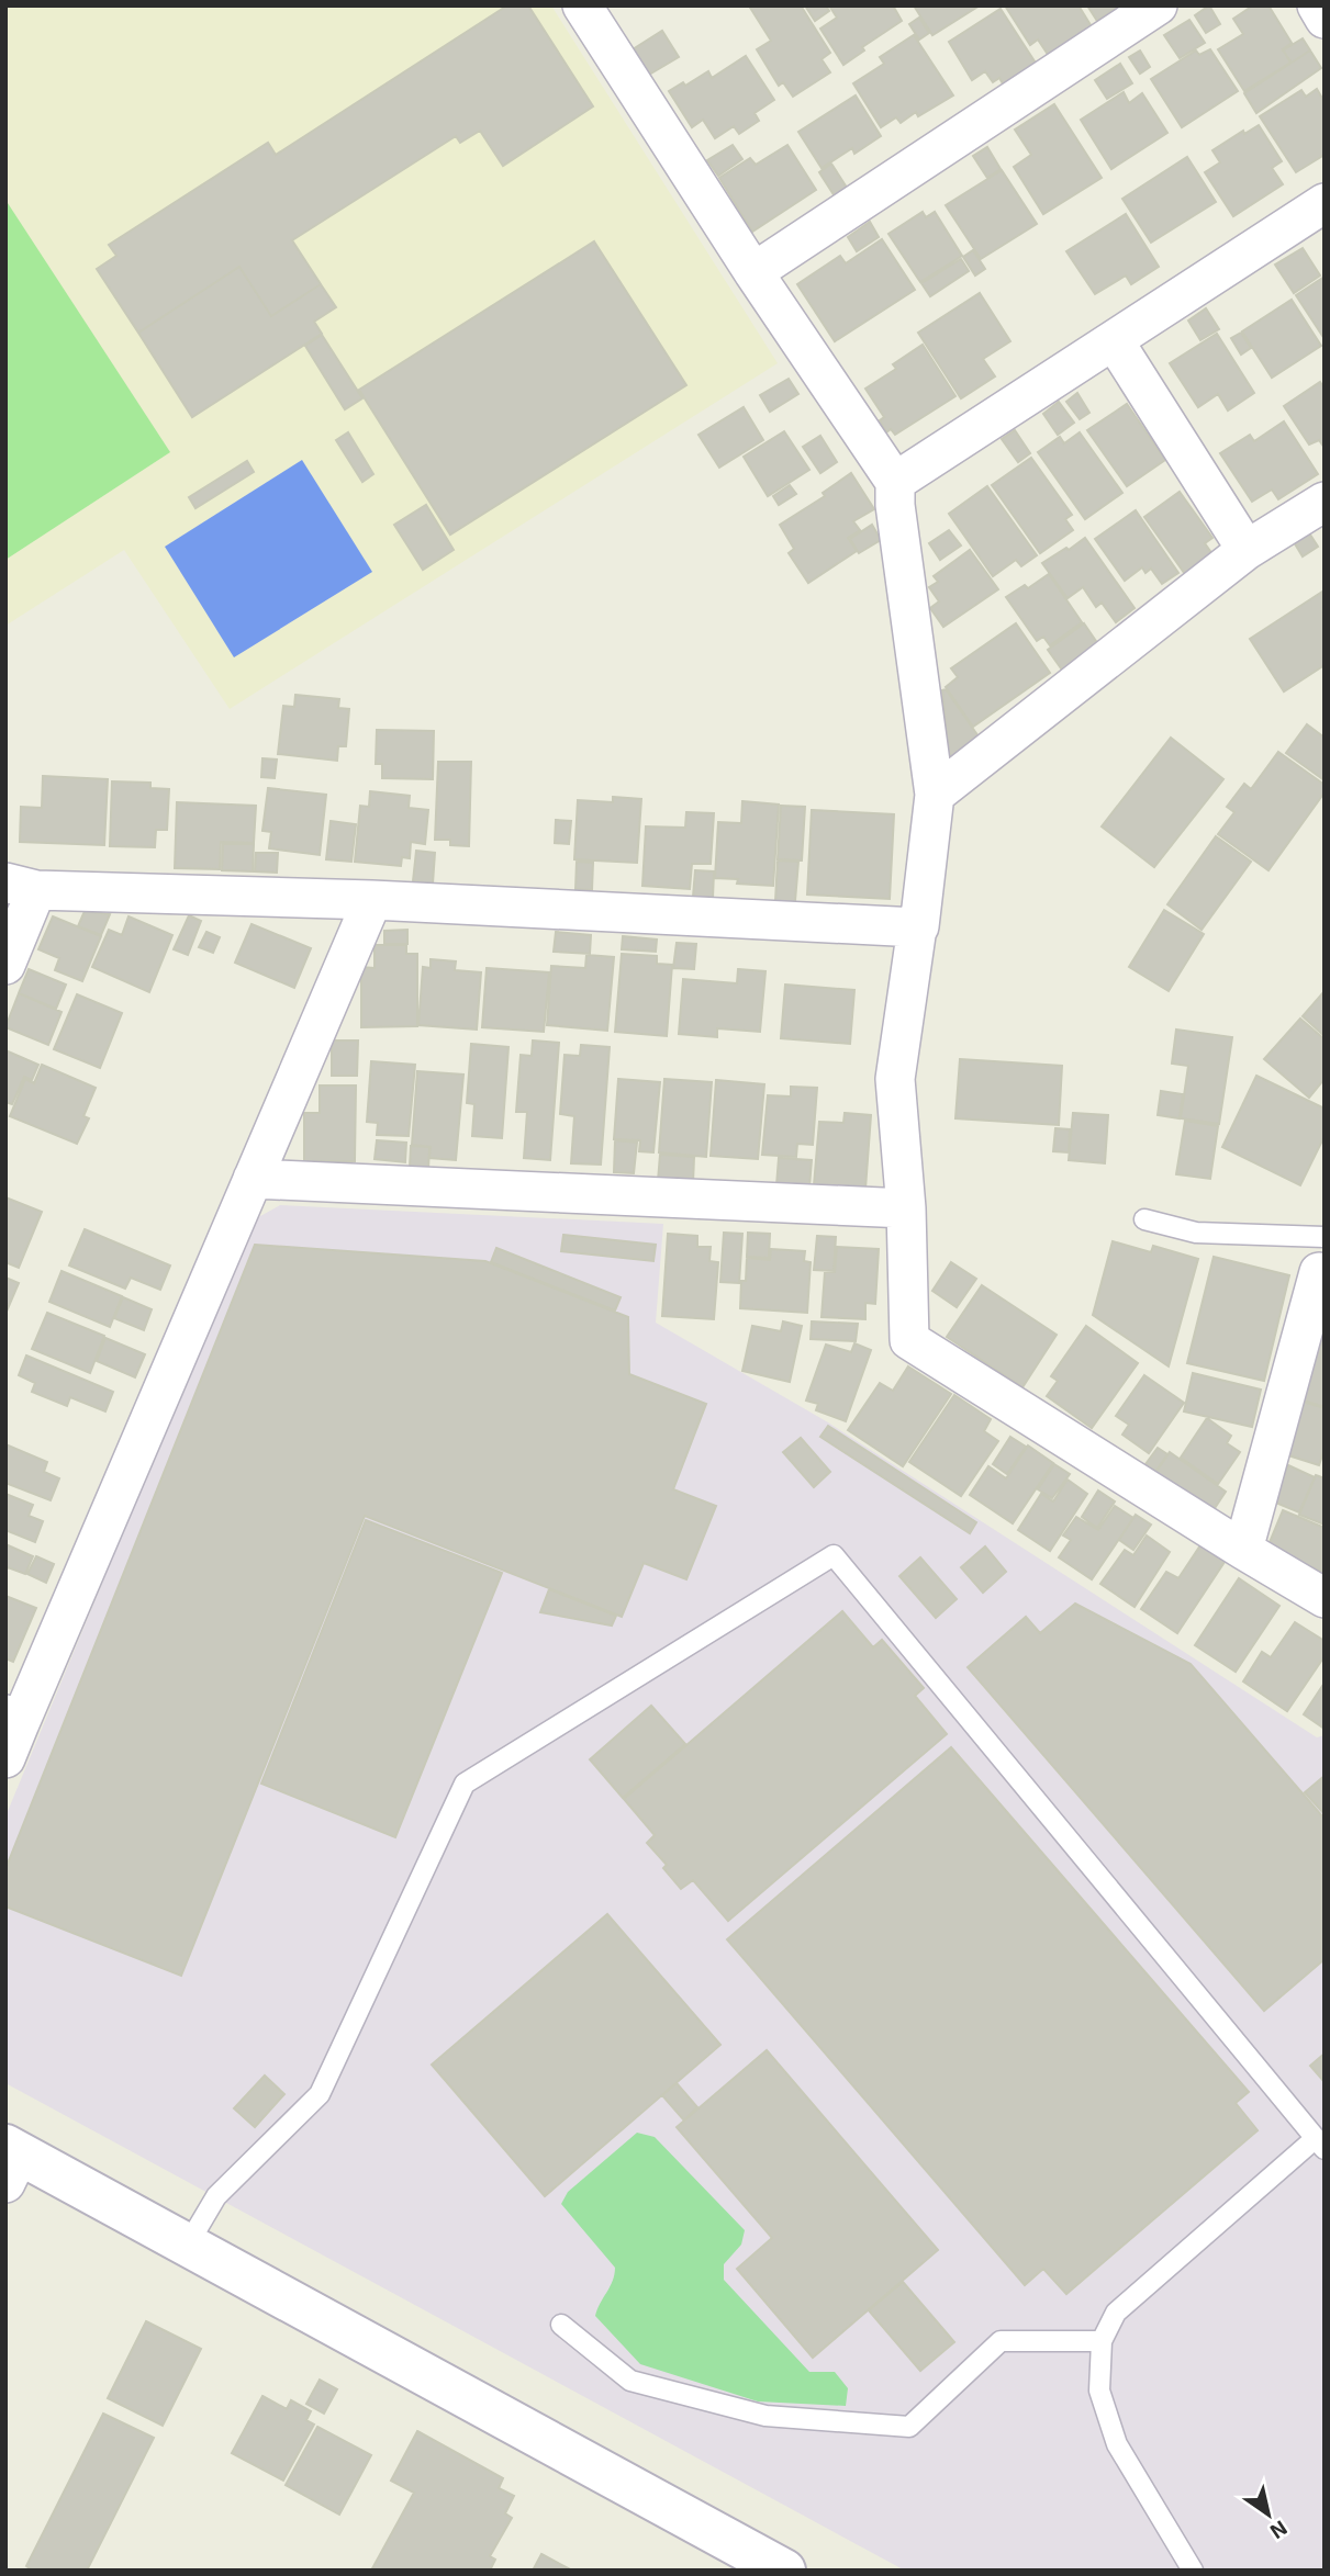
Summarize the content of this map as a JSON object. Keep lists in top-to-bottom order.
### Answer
{
  "north": "bottom right"
}
